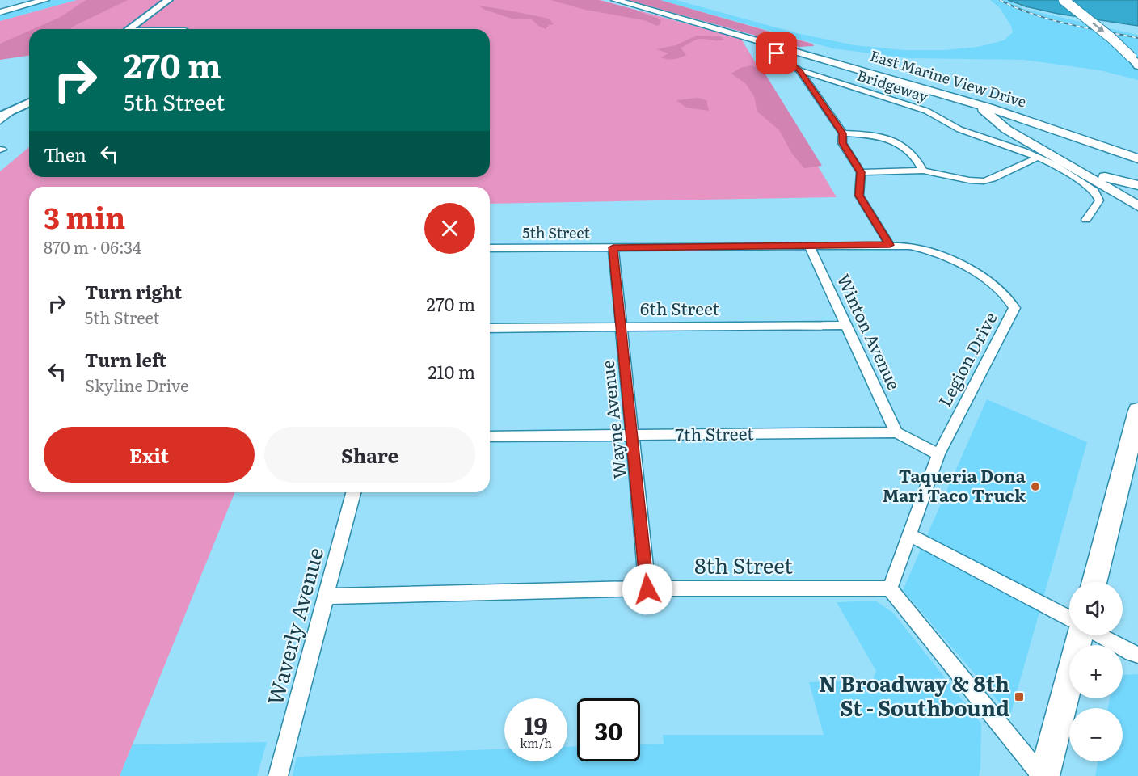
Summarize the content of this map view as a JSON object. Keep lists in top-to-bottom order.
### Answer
{
  "streets": {
    "main road": ["East Marine View Drive"],
    "street": [
      "Bridgeway",
      "5th Street",
      "6th Street",
      "Winton Avenue",
      "Legion Drive",
      "Wayne Avenue",
      "7th Street",
      "8th Street",
      "Waverly Avenue"
    ]
  },
  "crossings": [
    ["East Marine View Drive", "Bridgeway"],
    ["5th Street", "Winton Avenue"],
    ["5th Street", "Legion Drive"],
    ["5th Street", "Wayne Avenue"],
    ["6th Street", "Winton Avenue"],
    ["6th Street", "Wayne Avenue"],
    ["Winton Avenue", "7th Street"],
    ["Legion Drive", "7th Street"],
    ["Legion Drive", "8th Street"],
    ["Wayne Avenue", "7th Street"],
    ["Wayne Avenue", "8th Street"],
    ["8th Street", "Waverly Avenue"]
  ],
  "places": {
    "other": ["Taqueria Dona Mari Taco Truck"],
    "transit": ["N Broadway & 8th St - Southbound"]
  },
  "page": {
    "turn": ["270 m", "5th Street"],
    "then": "Then",
    "heading": ["3 min", "870 m · 06:34"],
    "list": [
      {
        "name": "Turn right",
        "note": "5th Street",
        "value": "270 m"
      },
      {
        "name": "Turn left",
        "note": "Skyline Drive",
        "value": "210 m"
      }
    ],
    "buttons": ["Exit", "Share"],
    "map_buttons": ["+", "−"],
    "speed": "19 km/h",
    "limit": "30"
  }
}
